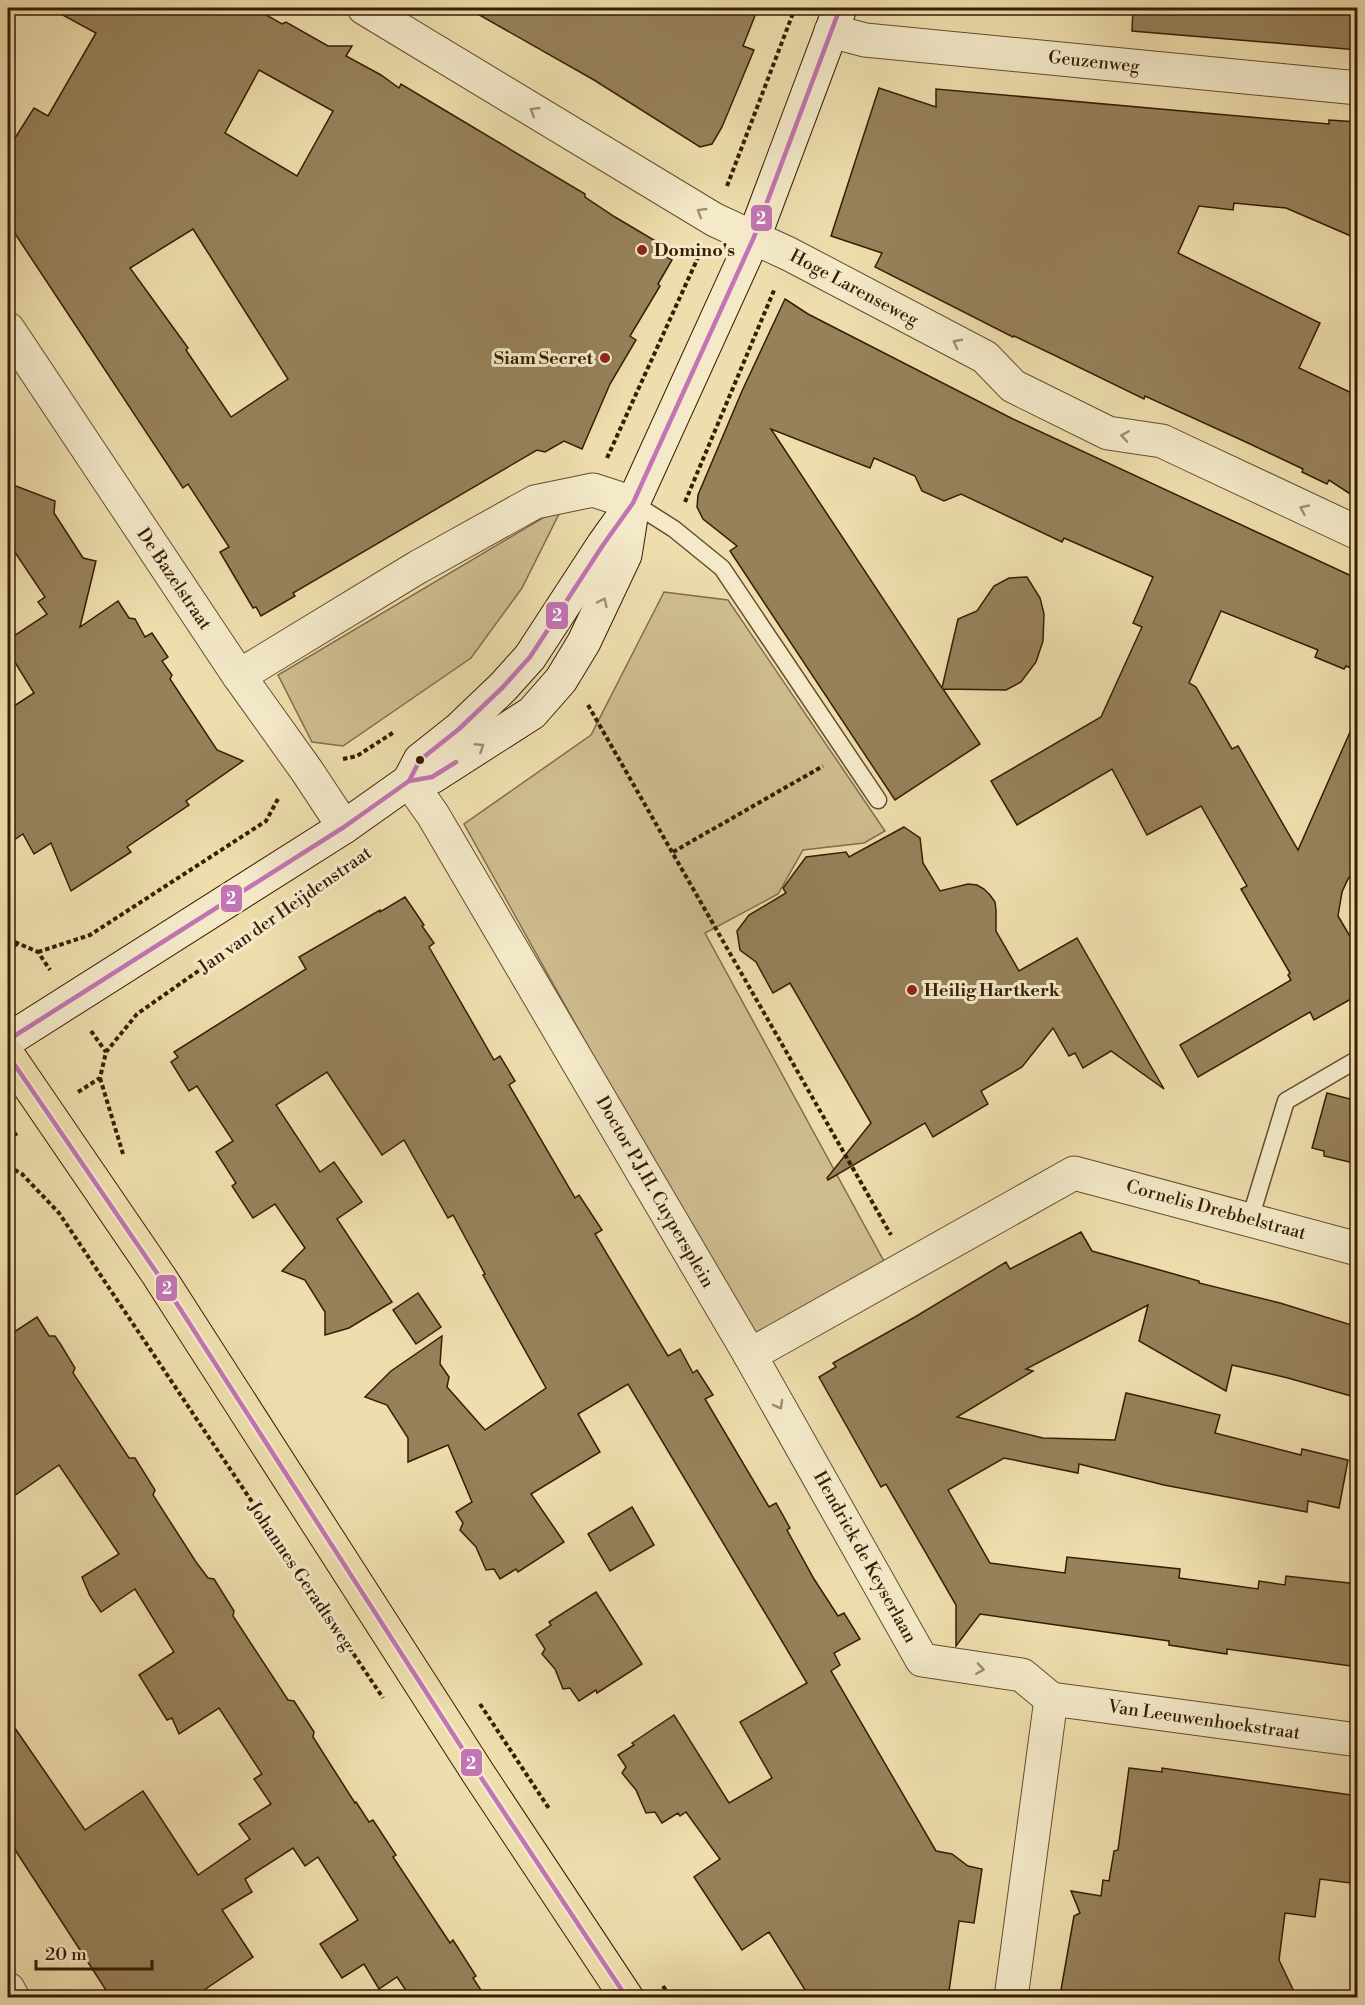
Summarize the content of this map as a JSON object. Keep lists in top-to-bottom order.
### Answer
{
  "streets": {
    "street": [
      "Geuzenweg",
      "Hoge Larenseweg",
      "De Bazelstraat",
      "Doctor P.J.H. Cuypersplein",
      "Cornelis Drebbelstraat",
      "Hendrick de Keyserlaan",
      "Van Leeuwenhoekstraat"
    ],
    "path": ["Jan van der Heijdenstraat", "Johannes Geradtsweg"]
  },
  "crossings": [
    ["Doctor P.J.H. Cuypersplein", "Hendrick de Keyserlaan"],
    ["Hendrick de Keyserlaan", "Van Leeuwenhoekstraat"]
  ],
  "one_way": ["Hoge Larenseweg", "Hendrick de Keyserlaan"],
  "places": ["Domino's", "Siam Secret", "Heilig Hartkerk"],
  "lines": ["transit line 2"],
  "scale_bar": "20 m"
}
